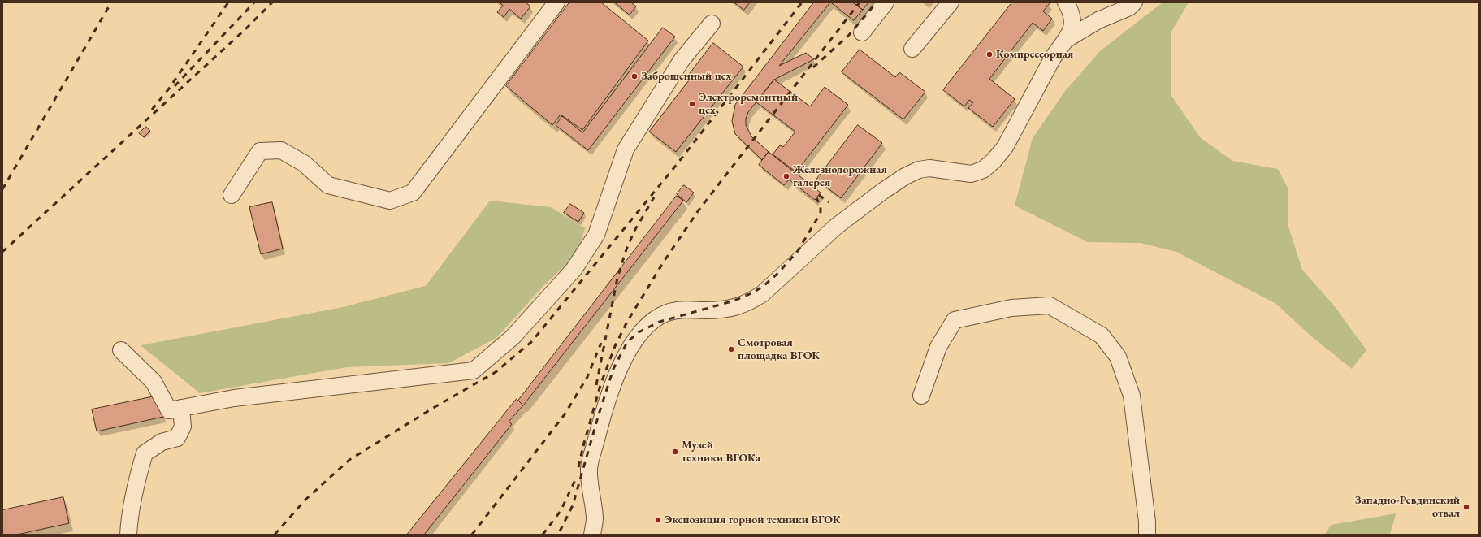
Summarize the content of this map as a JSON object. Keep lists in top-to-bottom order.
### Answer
{
  "places": [
    "Компрессорная",
    "Заброшенный цех",
    "Электроремонтный цех",
    "Железнодорожная галерея",
    "Смотровая площадка ВГОК",
    "Музей техники ВГОКа",
    "Западно-Ревдинский отвал",
    "Экспозиция горной техники ВГОК"
  ]
}
